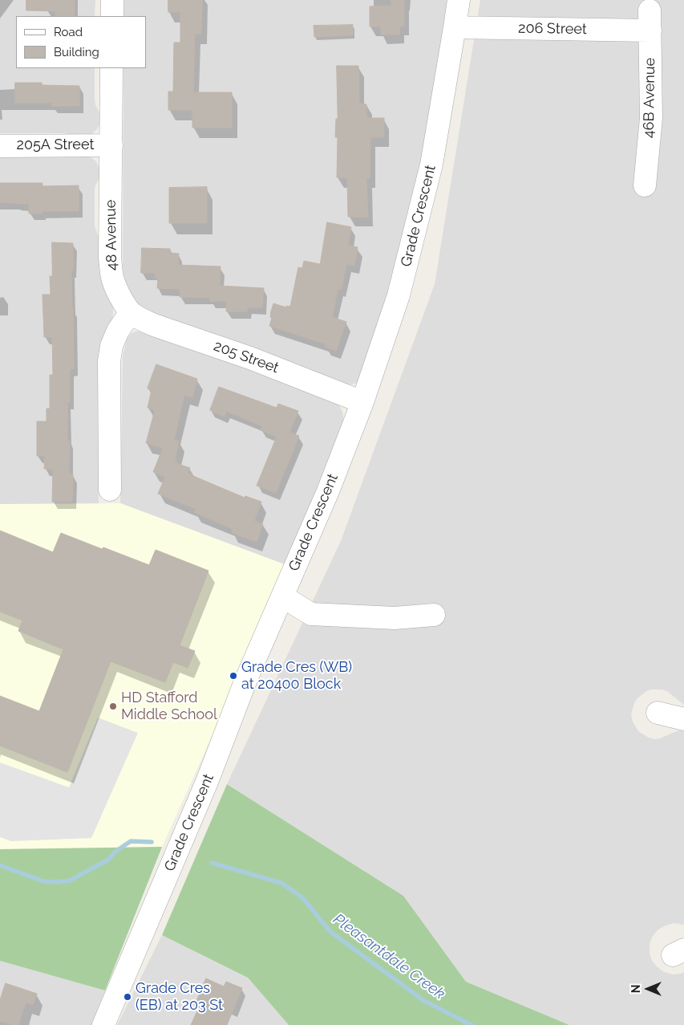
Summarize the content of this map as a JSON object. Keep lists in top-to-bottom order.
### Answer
{
  "streets": {
    "street": [
      "206 Street",
      "46B Avenue",
      "205A Street",
      "Grade Crescent",
      "48 Avenue",
      "205 Street"
    ]
  },
  "crossings": [
    ["206 Street", "46B Avenue"],
    ["206 Street", "Grade Crescent"],
    ["205A Street", "48 Avenue"],
    ["Grade Crescent", "205 Street"],
    ["48 Avenue", "205 Street"]
  ],
  "water": ["Pleasantdale Creek"],
  "places": ["Grade Cres (WB) at 20400 Block", "HD Stafford Middle School", "Grade Cres (EB) at 203 St"],
  "legend": ["Road", "Building"],
  "north": "left"
}
